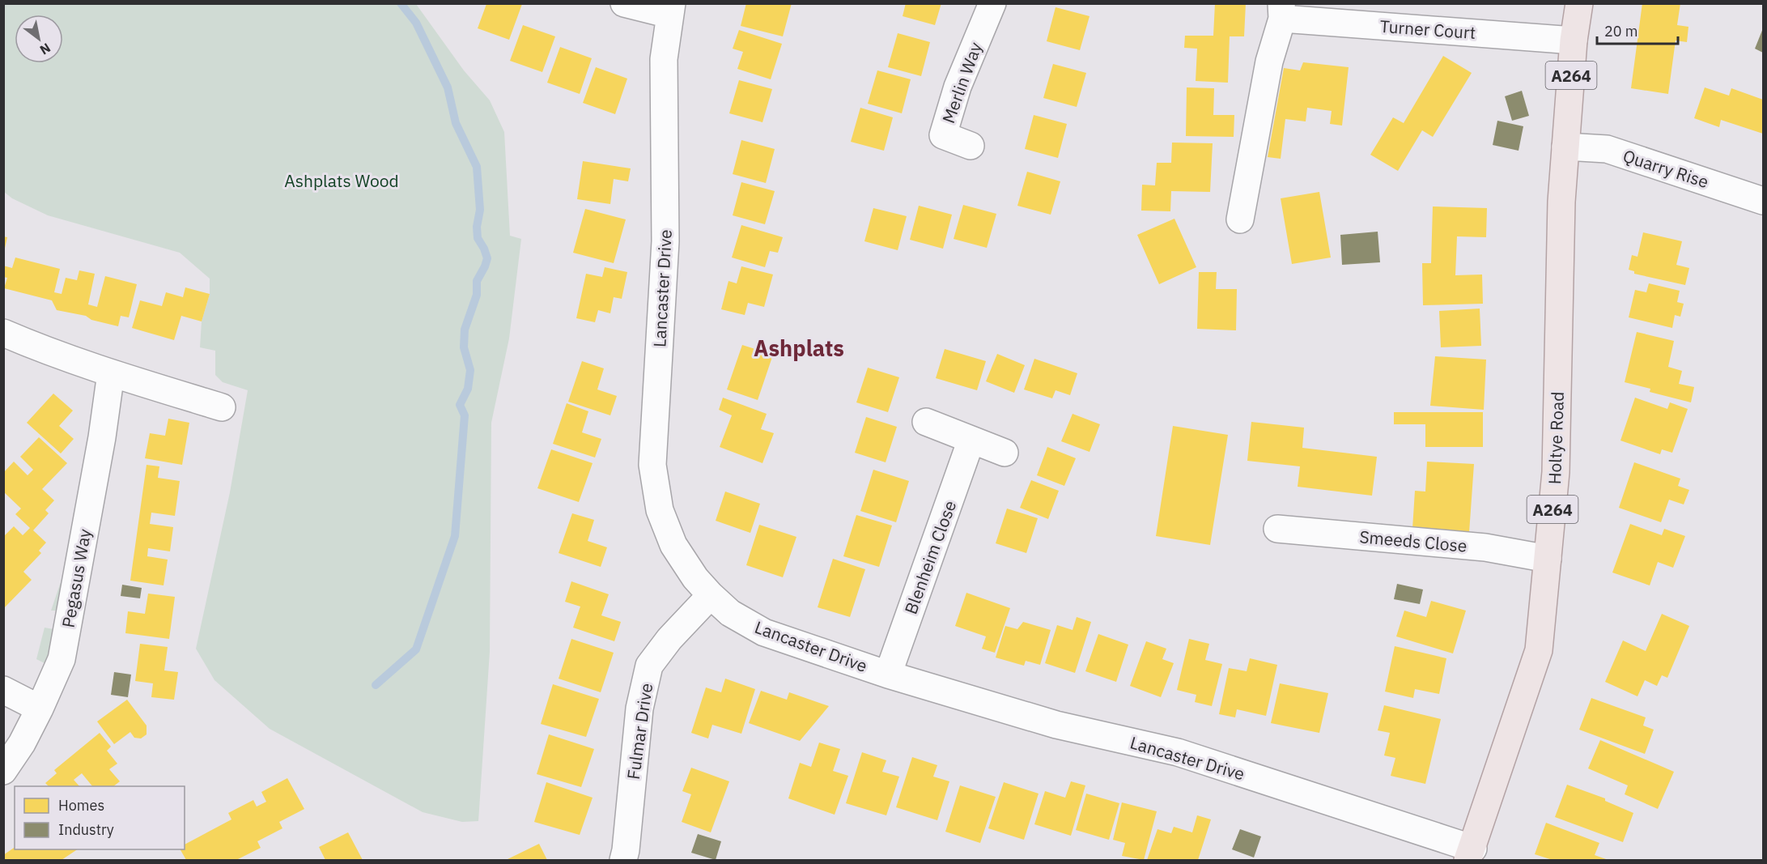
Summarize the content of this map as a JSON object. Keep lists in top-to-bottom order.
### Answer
{
  "streets": {
    "main road": ["A264", "Holtye Road"],
    "street": [
      "Turner Court",
      "Merlin Way",
      "Quarry Rise",
      "Lancaster Drive",
      "Smeeds Close",
      "Blenheim Close",
      "Pegasus Way",
      "Fulmar Drive"
    ]
  },
  "crossings": [
    ["Turner Court", "Holtye Road"],
    ["Quarry Rise", "Holtye Road"],
    ["Lancaster Drive", "Holtye Road"],
    ["Lancaster Drive", "Blenheim Close"],
    ["Lancaster Drive", "Fulmar Drive"],
    ["Holtye Road", "Smeeds Close"]
  ],
  "districts": ["Ashplats"],
  "parks": ["Ashplats Wood"],
  "legend": ["Homes", "Industry"],
  "scale_bar": "20 m",
  "north": "bottom right"
}
